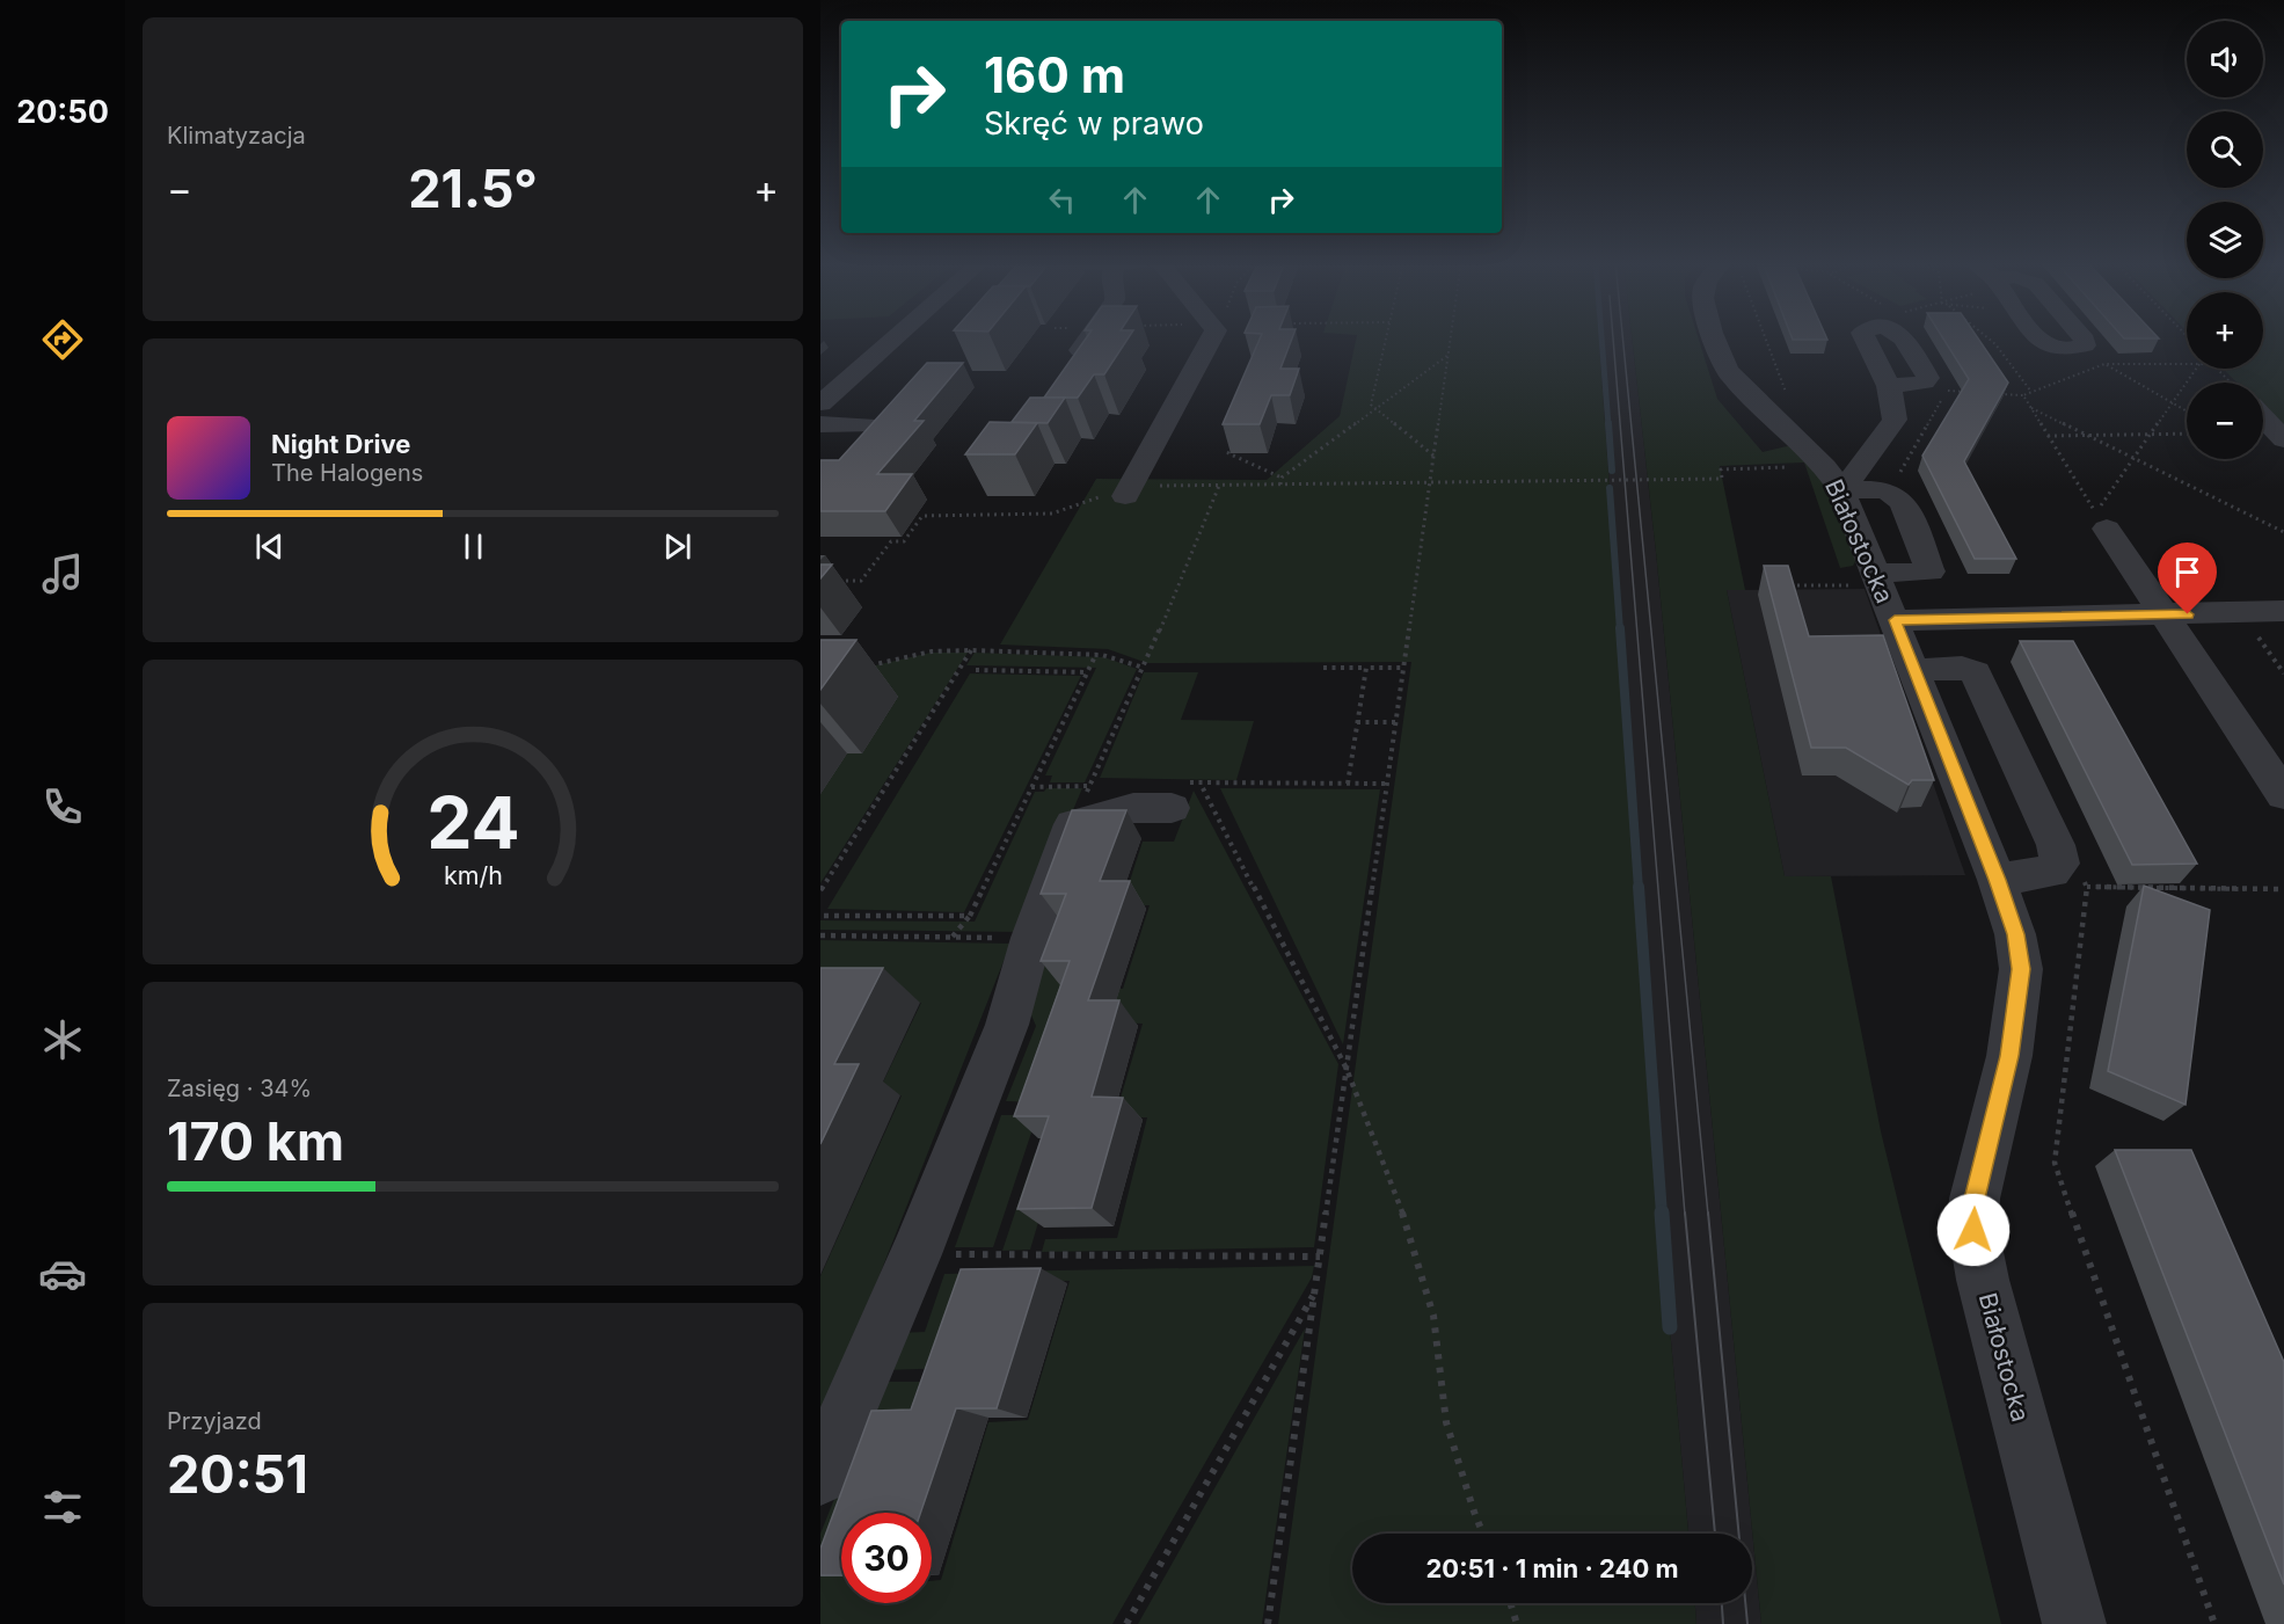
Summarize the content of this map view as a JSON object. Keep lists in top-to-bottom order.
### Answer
{
  "streets": {
    "street": ["Białostocka"]
  },
  "page": {
    "tabs": "20:50",
    "tile": [
      "Klimatyzacja",
      ["Zasięg · 34%", "170 km"],
      ["Przyjazd", "20:51"]
    ],
    "map_buttons": ["+", "−"],
    "turn": ["160 m", "Skręć w prawo"],
    "heat": ["−", "21.5°", "+"],
    "song": ["Night Drive", "The Halogens"],
    "limit": "30",
    "trip": "20:51 · 1 min · 240 m",
    "gauge": ["24", "km/h"]
  }
}
